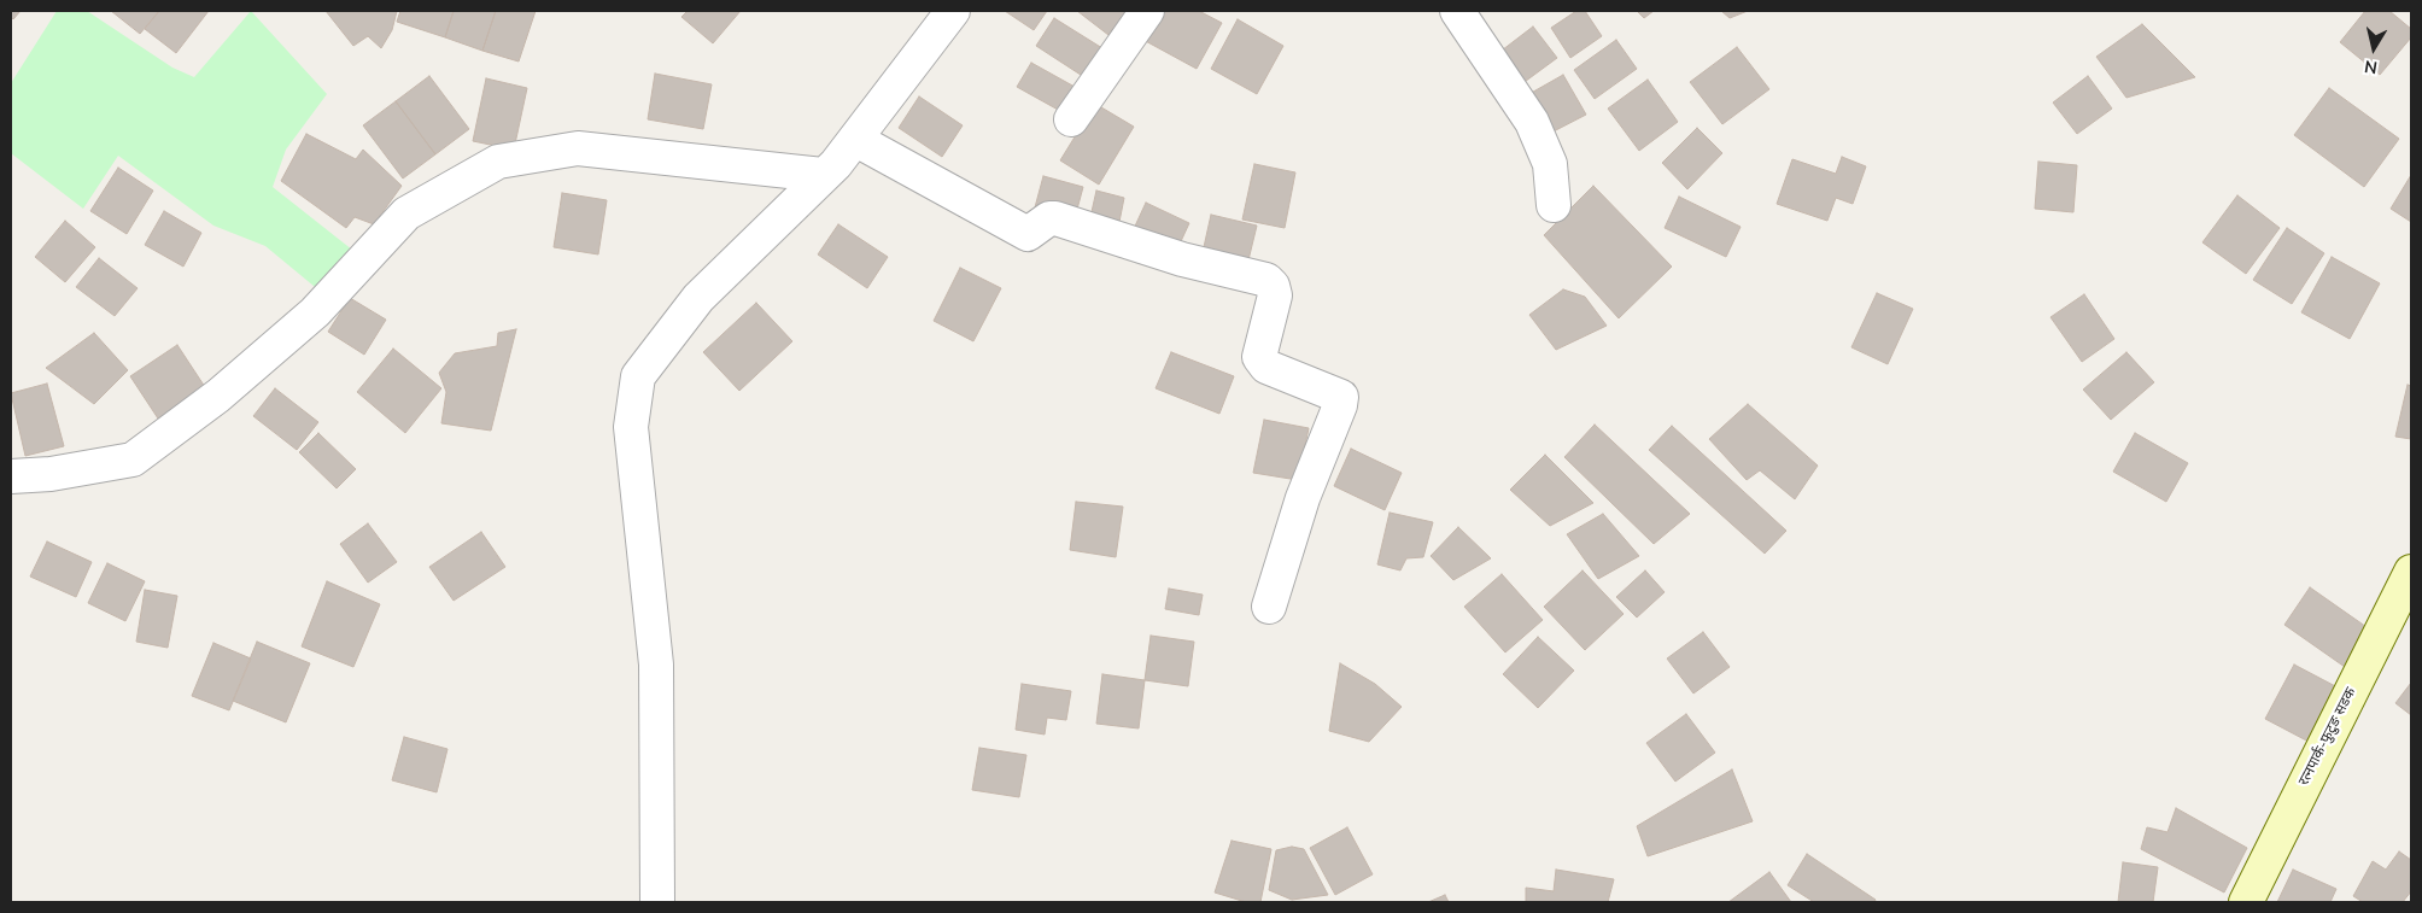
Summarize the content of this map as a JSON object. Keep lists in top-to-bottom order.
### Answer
{
  "streets": {
    "street": ["रत्नपार्क-फुटुङ सडक"]
  },
  "north": "bottom"
}
